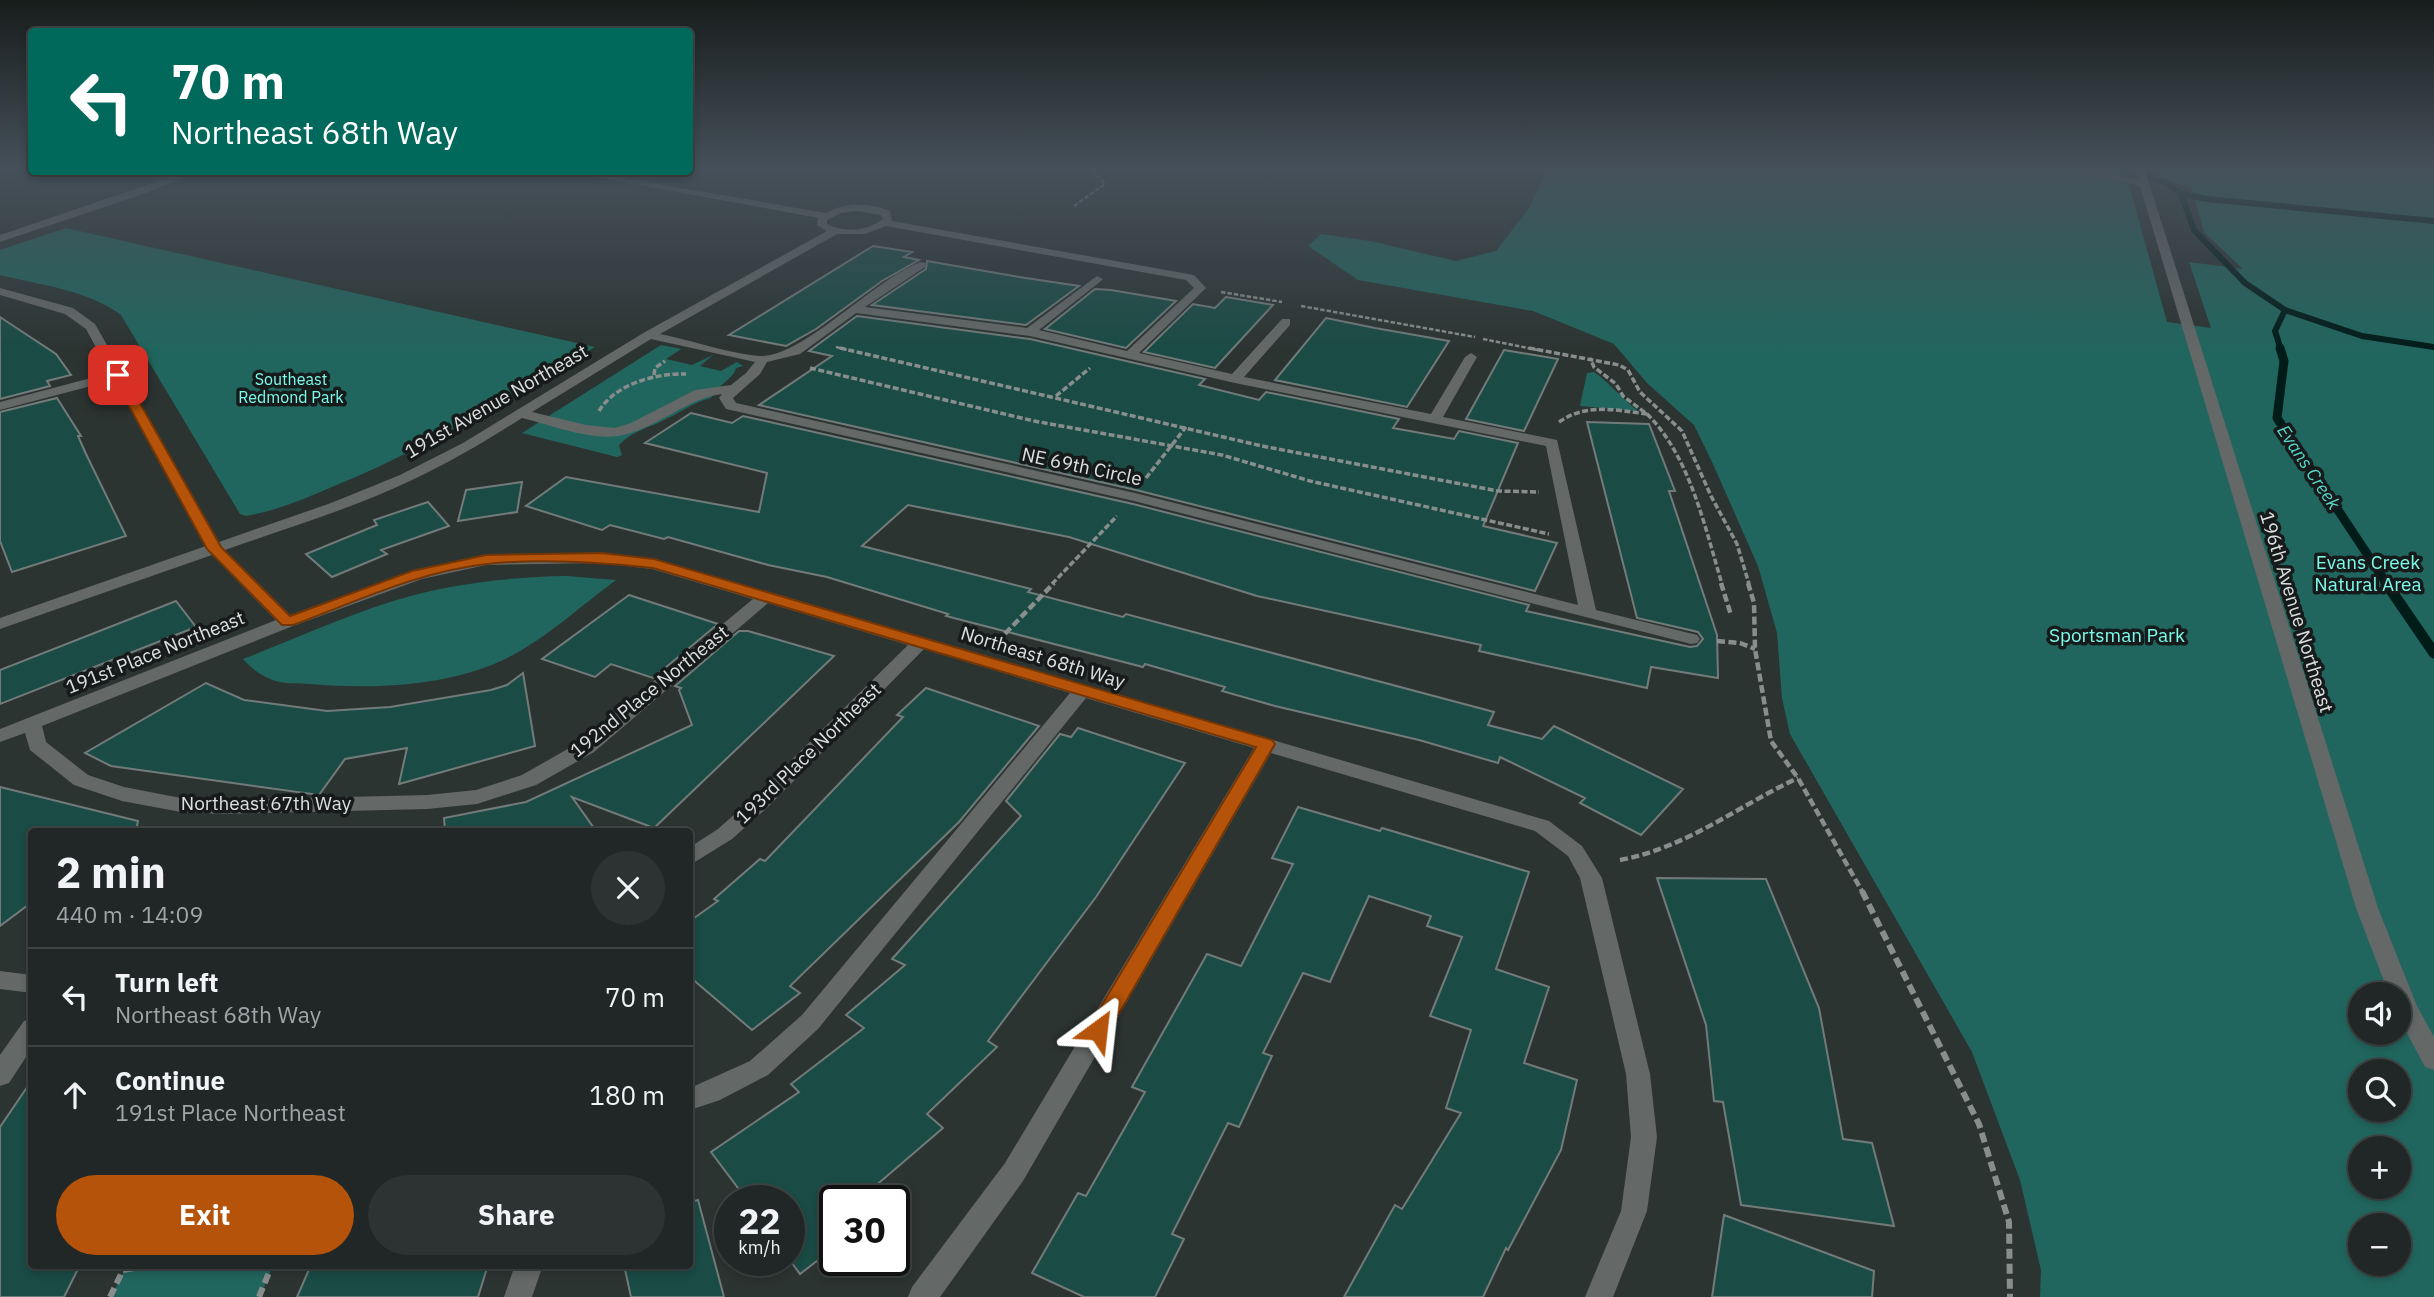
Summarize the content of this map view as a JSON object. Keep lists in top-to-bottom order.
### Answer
{
  "streets": {
    "street": [
      "191st Avenue Northeast",
      "NE 69th Circle",
      "196th Avenue Northeast",
      "191st Place Northeast",
      "Northeast 68th Way",
      "192nd Place Northeast",
      "193rd Place Northeast",
      "Northeast 67th Way"
    ]
  },
  "crossings": [
    ["191st Place Northeast", "Northeast 68th Way"],
    ["191st Place Northeast", "Northeast 67th Way"],
    ["Northeast 68th Way", "192nd Place Northeast"],
    ["Northeast 68th Way", "193rd Place Northeast"],
    ["192nd Place Northeast", "Northeast 67th Way"]
  ],
  "water": ["Evans Creek"],
  "parks": ["Southeast Redmond Park", "Evans Creek Natural Area", "Sportsman Park"],
  "page": {
    "turn": ["70 m", "Northeast 68th Way"],
    "heading": ["2 min", "440 m · 14:09"],
    "list": [
      {
        "name": "Turn left",
        "note": "Northeast 68th Way",
        "value": "70 m"
      },
      {
        "name": "Continue",
        "note": "191st Place Northeast",
        "value": "180 m"
      }
    ],
    "map_buttons": ["+", "−"],
    "buttons": ["Exit", "Share"],
    "speed": "22 km/h",
    "limit": "30"
  }
}
